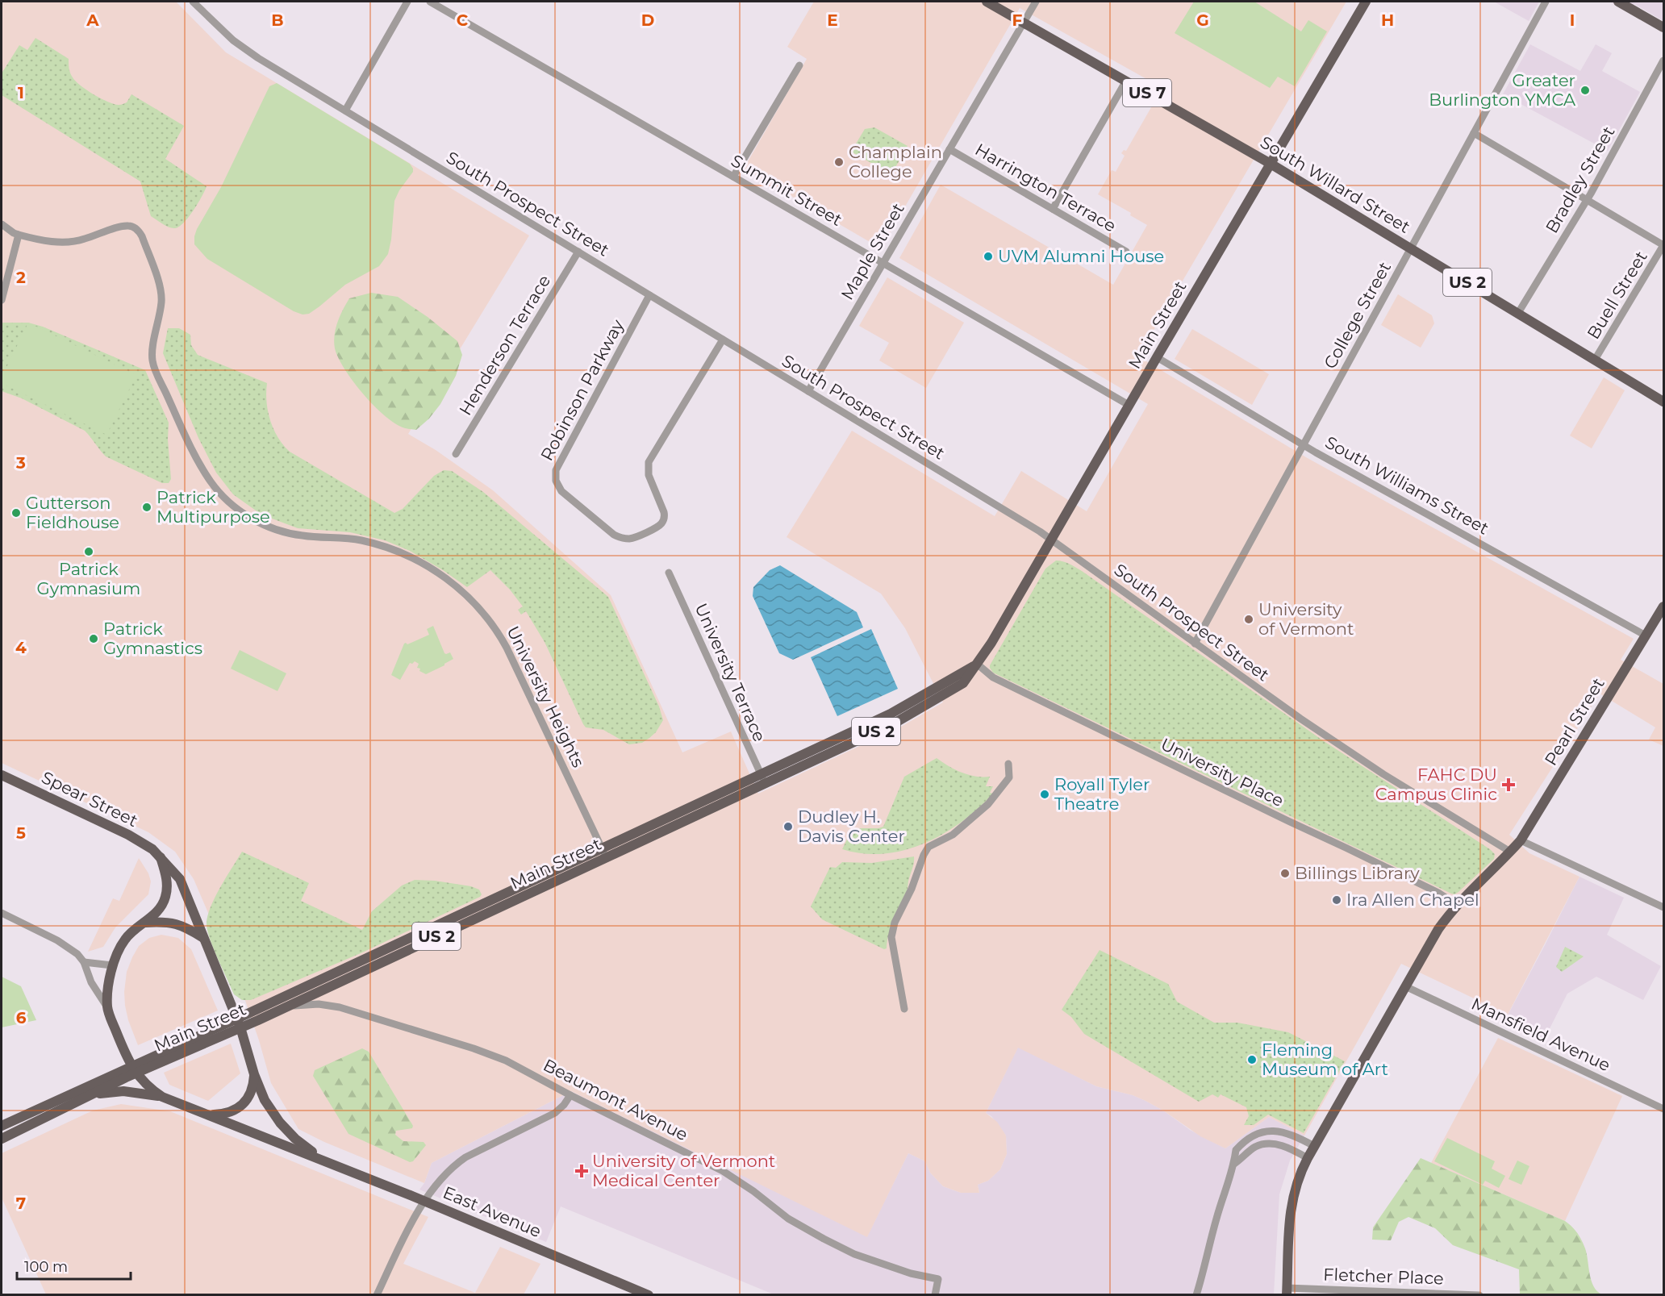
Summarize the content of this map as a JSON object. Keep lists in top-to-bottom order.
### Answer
{
  "streets": {
    "main road": [
      "US 7",
      "South Willard Street",
      "US 2",
      "Main Street",
      "Pearl Street",
      "Spear Street",
      "East Avenue"
    ],
    "street": [
      "Bradley Street",
      "Harrington Terrace",
      "Summit Street",
      "South Prospect Street",
      "Maple Street",
      "Buell Street",
      "College Street",
      "Henderson Terrace",
      "Robinson Parkway",
      "South Williams Street",
      "University Terrace",
      "University Heights",
      "University Place",
      "Mansfield Avenue",
      "Beaumont Avenue",
      "Fletcher Place"
    ]
  },
  "crossings": [
    ["Bradley Street", "South Willard Street"],
    ["South Willard Street", "Maple Street"],
    ["South Willard Street", "Buell Street"],
    ["South Willard Street", "College Street"],
    ["South Willard Street", "Main Street"],
    ["Harrington Terrace", "Maple Street"],
    ["Summit Street", "Maple Street"],
    ["Summit Street", "Main Street"],
    ["South Prospect Street", "Maple Street"],
    ["South Prospect Street", "College Street"],
    ["South Prospect Street", "Main Street"],
    ["South Prospect Street", "Henderson Terrace"],
    ["South Prospect Street", "Robinson Parkway"],
    ["South Prospect Street", "Pearl Street"],
    ["US 2", "Main Street"],
    ["US 2", "Spear Street"],
    ["US 2", "East Avenue"],
    ["College Street", "South Williams Street"],
    ["Main Street", "South Williams Street"],
    ["Main Street", "University Terrace"],
    ["Main Street", "University Heights"],
    ["Main Street", "University Place"],
    ["Main Street", "Spear Street"],
    ["Main Street", "Beaumont Avenue"],
    ["Main Street", "East Avenue"],
    ["South Williams Street", "Pearl Street"],
    ["Pearl Street", "University Place"],
    ["Pearl Street", "Mansfield Avenue"],
    ["Pearl Street", "Fletcher Place"],
    ["Spear Street", "East Avenue"]
  ],
  "places": {
    "other": [
      "Greater Burlington YMCA",
      "Champlain College",
      "UVM Alumni House",
      "Patrick Multipurpose",
      "Gutterson Fieldhouse",
      "Patrick Gymnasium",
      "University of Vermont",
      "Patrick Gymnastics",
      "Royall Tyler Theatre",
      "Dudley H. Davis Center",
      "Billings Library",
      "Ira Allen Chapel",
      "Fleming Museum of Art"
    ],
    "health": ["FAHC DU Campus Clinic", "University of Vermont Medical Center"]
  },
  "scale_bar": "100 m",
  "grid": {
    "columns": [
      "A",
      "B",
      "C",
      "D",
      "E",
      "F",
      "G",
      "H",
      "I"
    ],
    "rows": [
      "1",
      "2",
      "3",
      "4",
      "5",
      "6",
      "7"
    ]
  }
}
